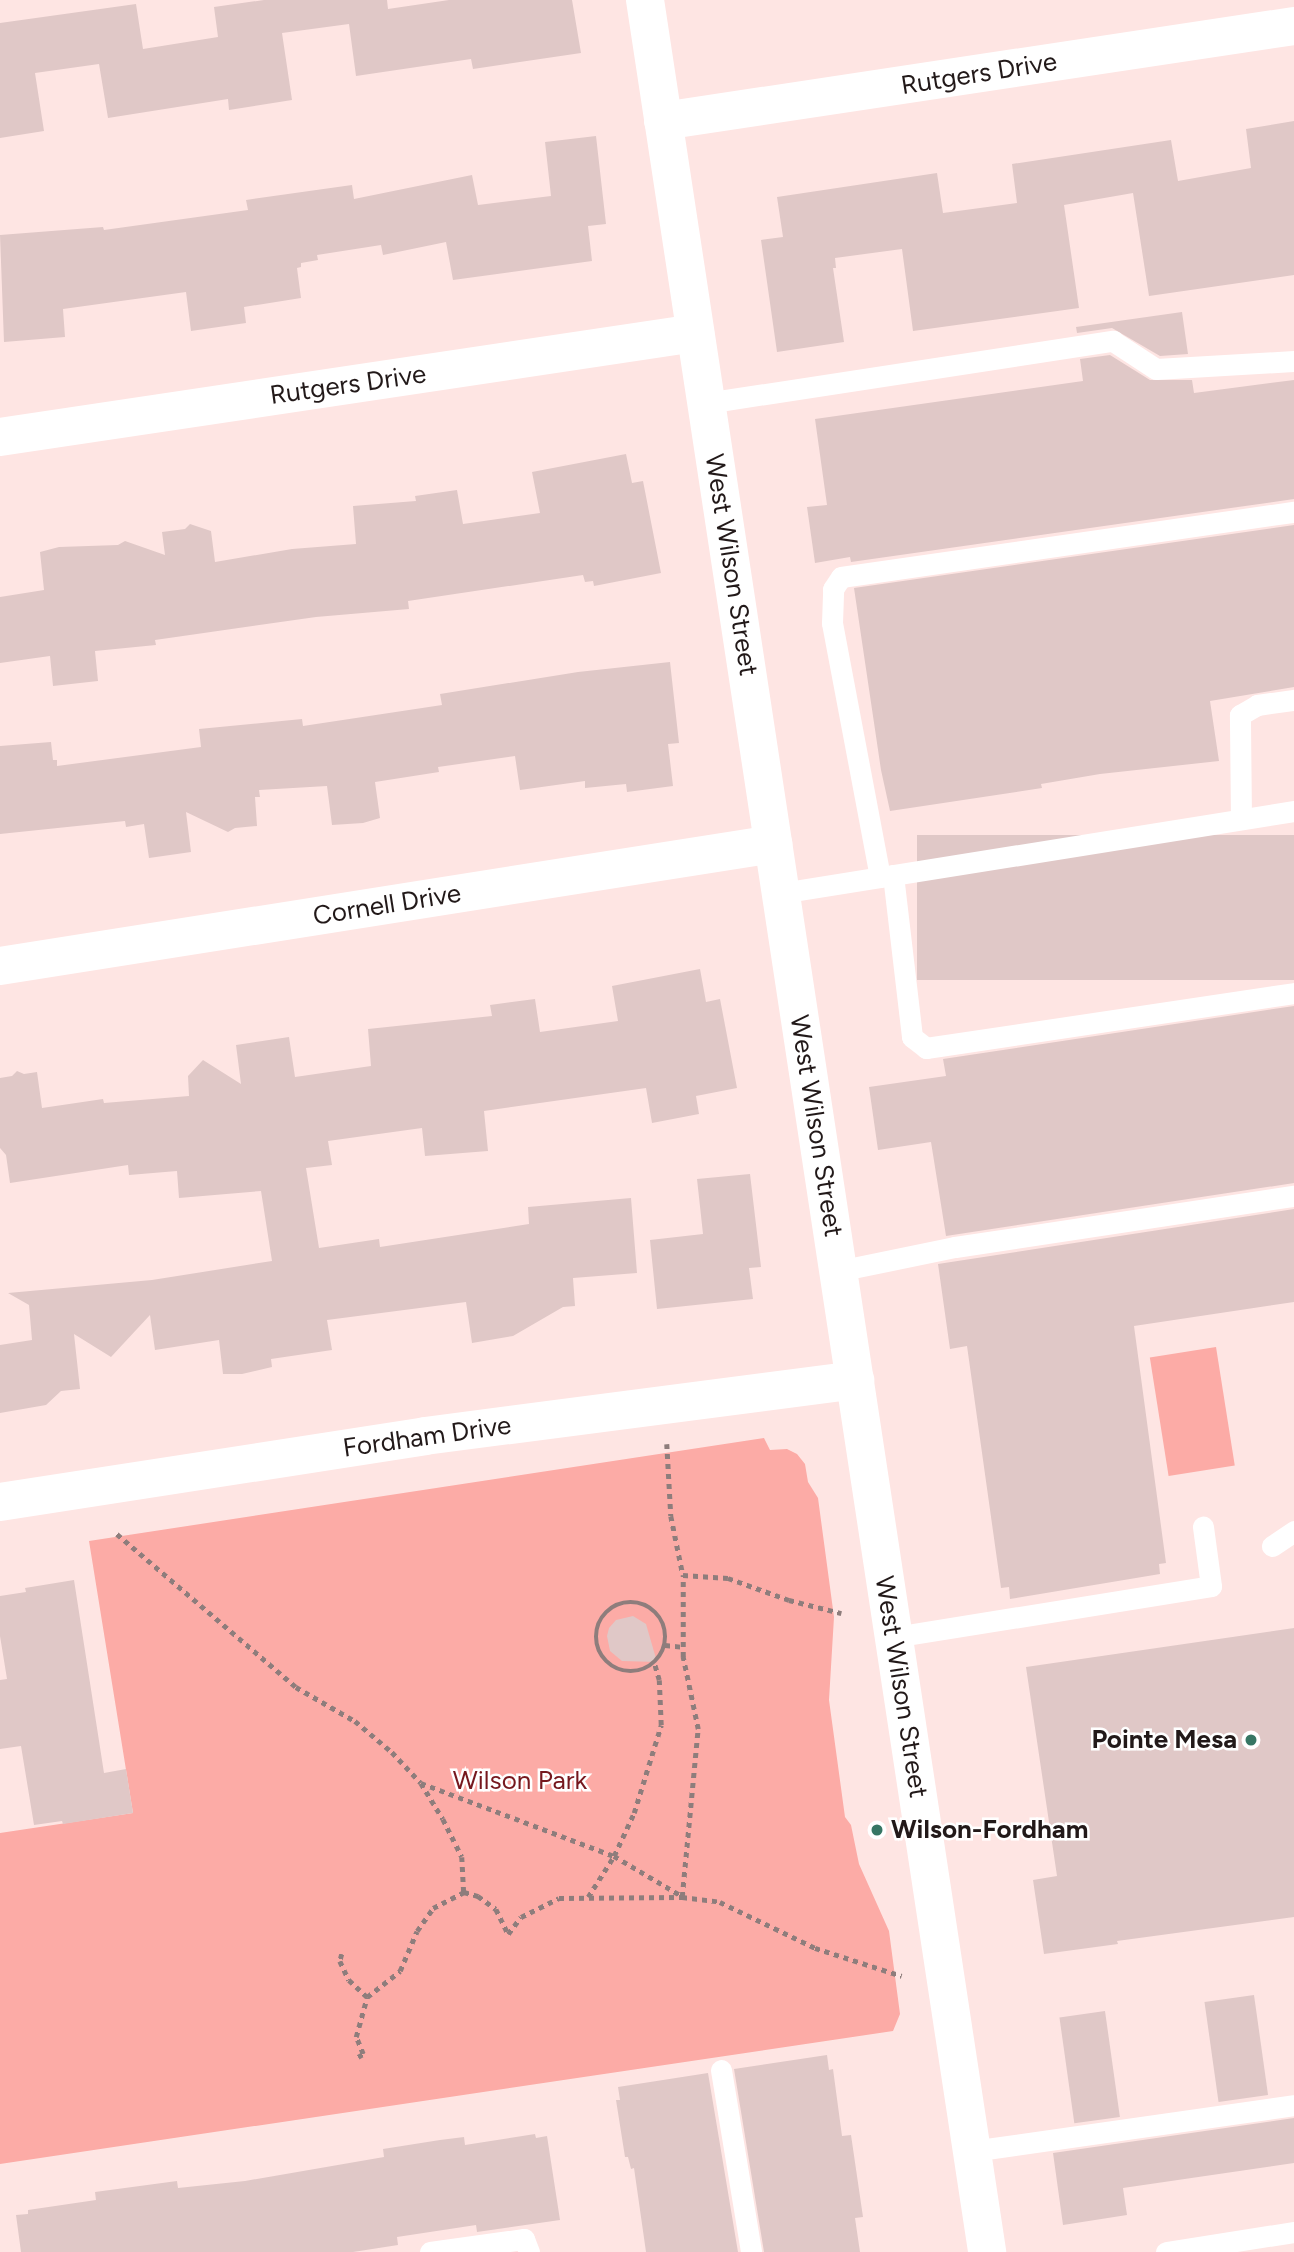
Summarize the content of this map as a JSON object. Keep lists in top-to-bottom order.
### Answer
{
  "streets": {
    "street": [
      "Rutgers Drive",
      "West Wilson Street",
      "Cornell Drive",
      "Fordham Drive"
    ]
  },
  "crossings": [
    ["Rutgers Drive", "West Wilson Street"],
    ["West Wilson Street", "Cornell Drive"],
    ["West Wilson Street", "Fordham Drive"]
  ],
  "parks": ["Wilson Park"],
  "places": ["Pointe Mesa", "Wilson-Fordham"]
}
